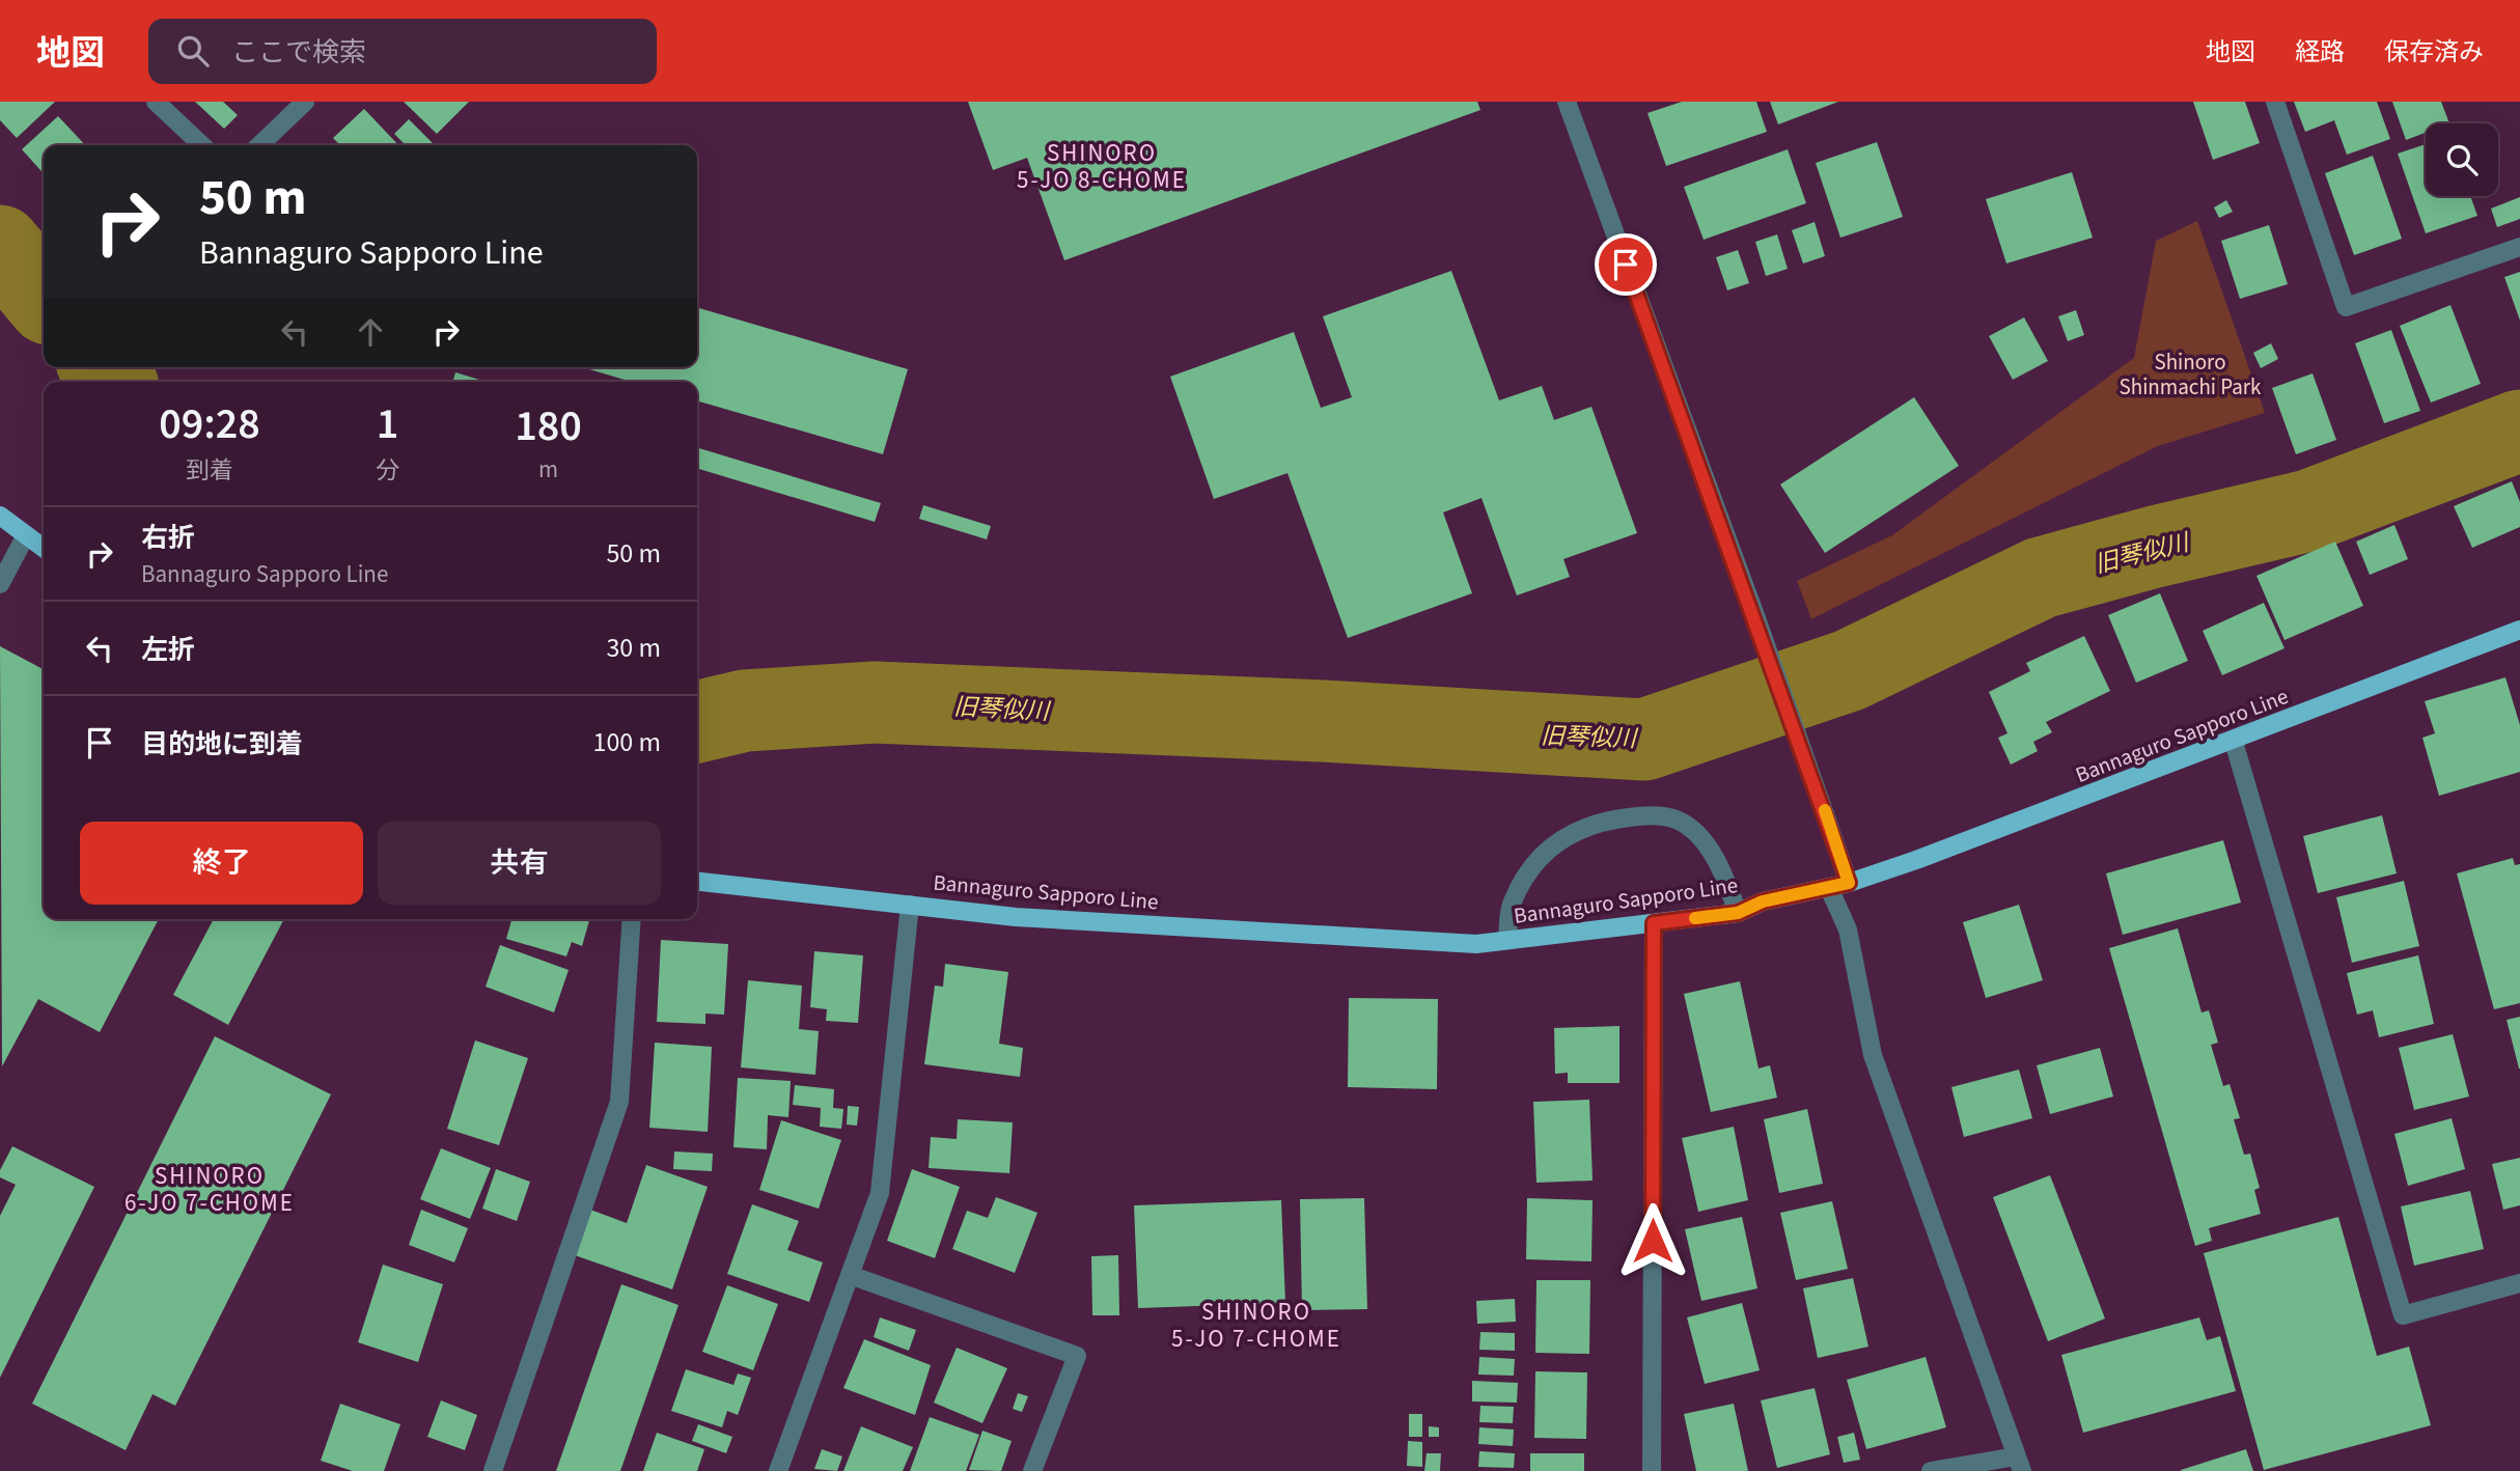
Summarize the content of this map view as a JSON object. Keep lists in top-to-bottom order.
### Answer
{
  "streets": {
    "main road": ["Bannaguro Sapporo Line"]
  },
  "districts": ["SHINORO 5-JO 8-CHOME", "SHINORO 6-JO 7-CHOME", "SHINORO 5-JO 7-CHOME"],
  "water": ["旧琴似川"],
  "parks": ["Shinoro Shinmachi Park"],
  "page": {
    "header": "地図",
    "search": "ここで検索",
    "nav": ["地図", "経路", "保存済み"],
    "turn": ["50 m", "Bannaguro Sapporo Line"],
    "eta": [
      "09:28",
      "到着",
      "1",
      "分",
      "180",
      "m"
    ],
    "list": [
      {
        "name": "右折",
        "note": "Bannaguro Sapporo Line",
        "value": "50 m"
      },
      {
        "name": "左折",
        "value": "30 m"
      },
      {
        "name": "目的地に到着",
        "value": "100 m"
      }
    ],
    "buttons": ["終了", "共有"]
  }
}
